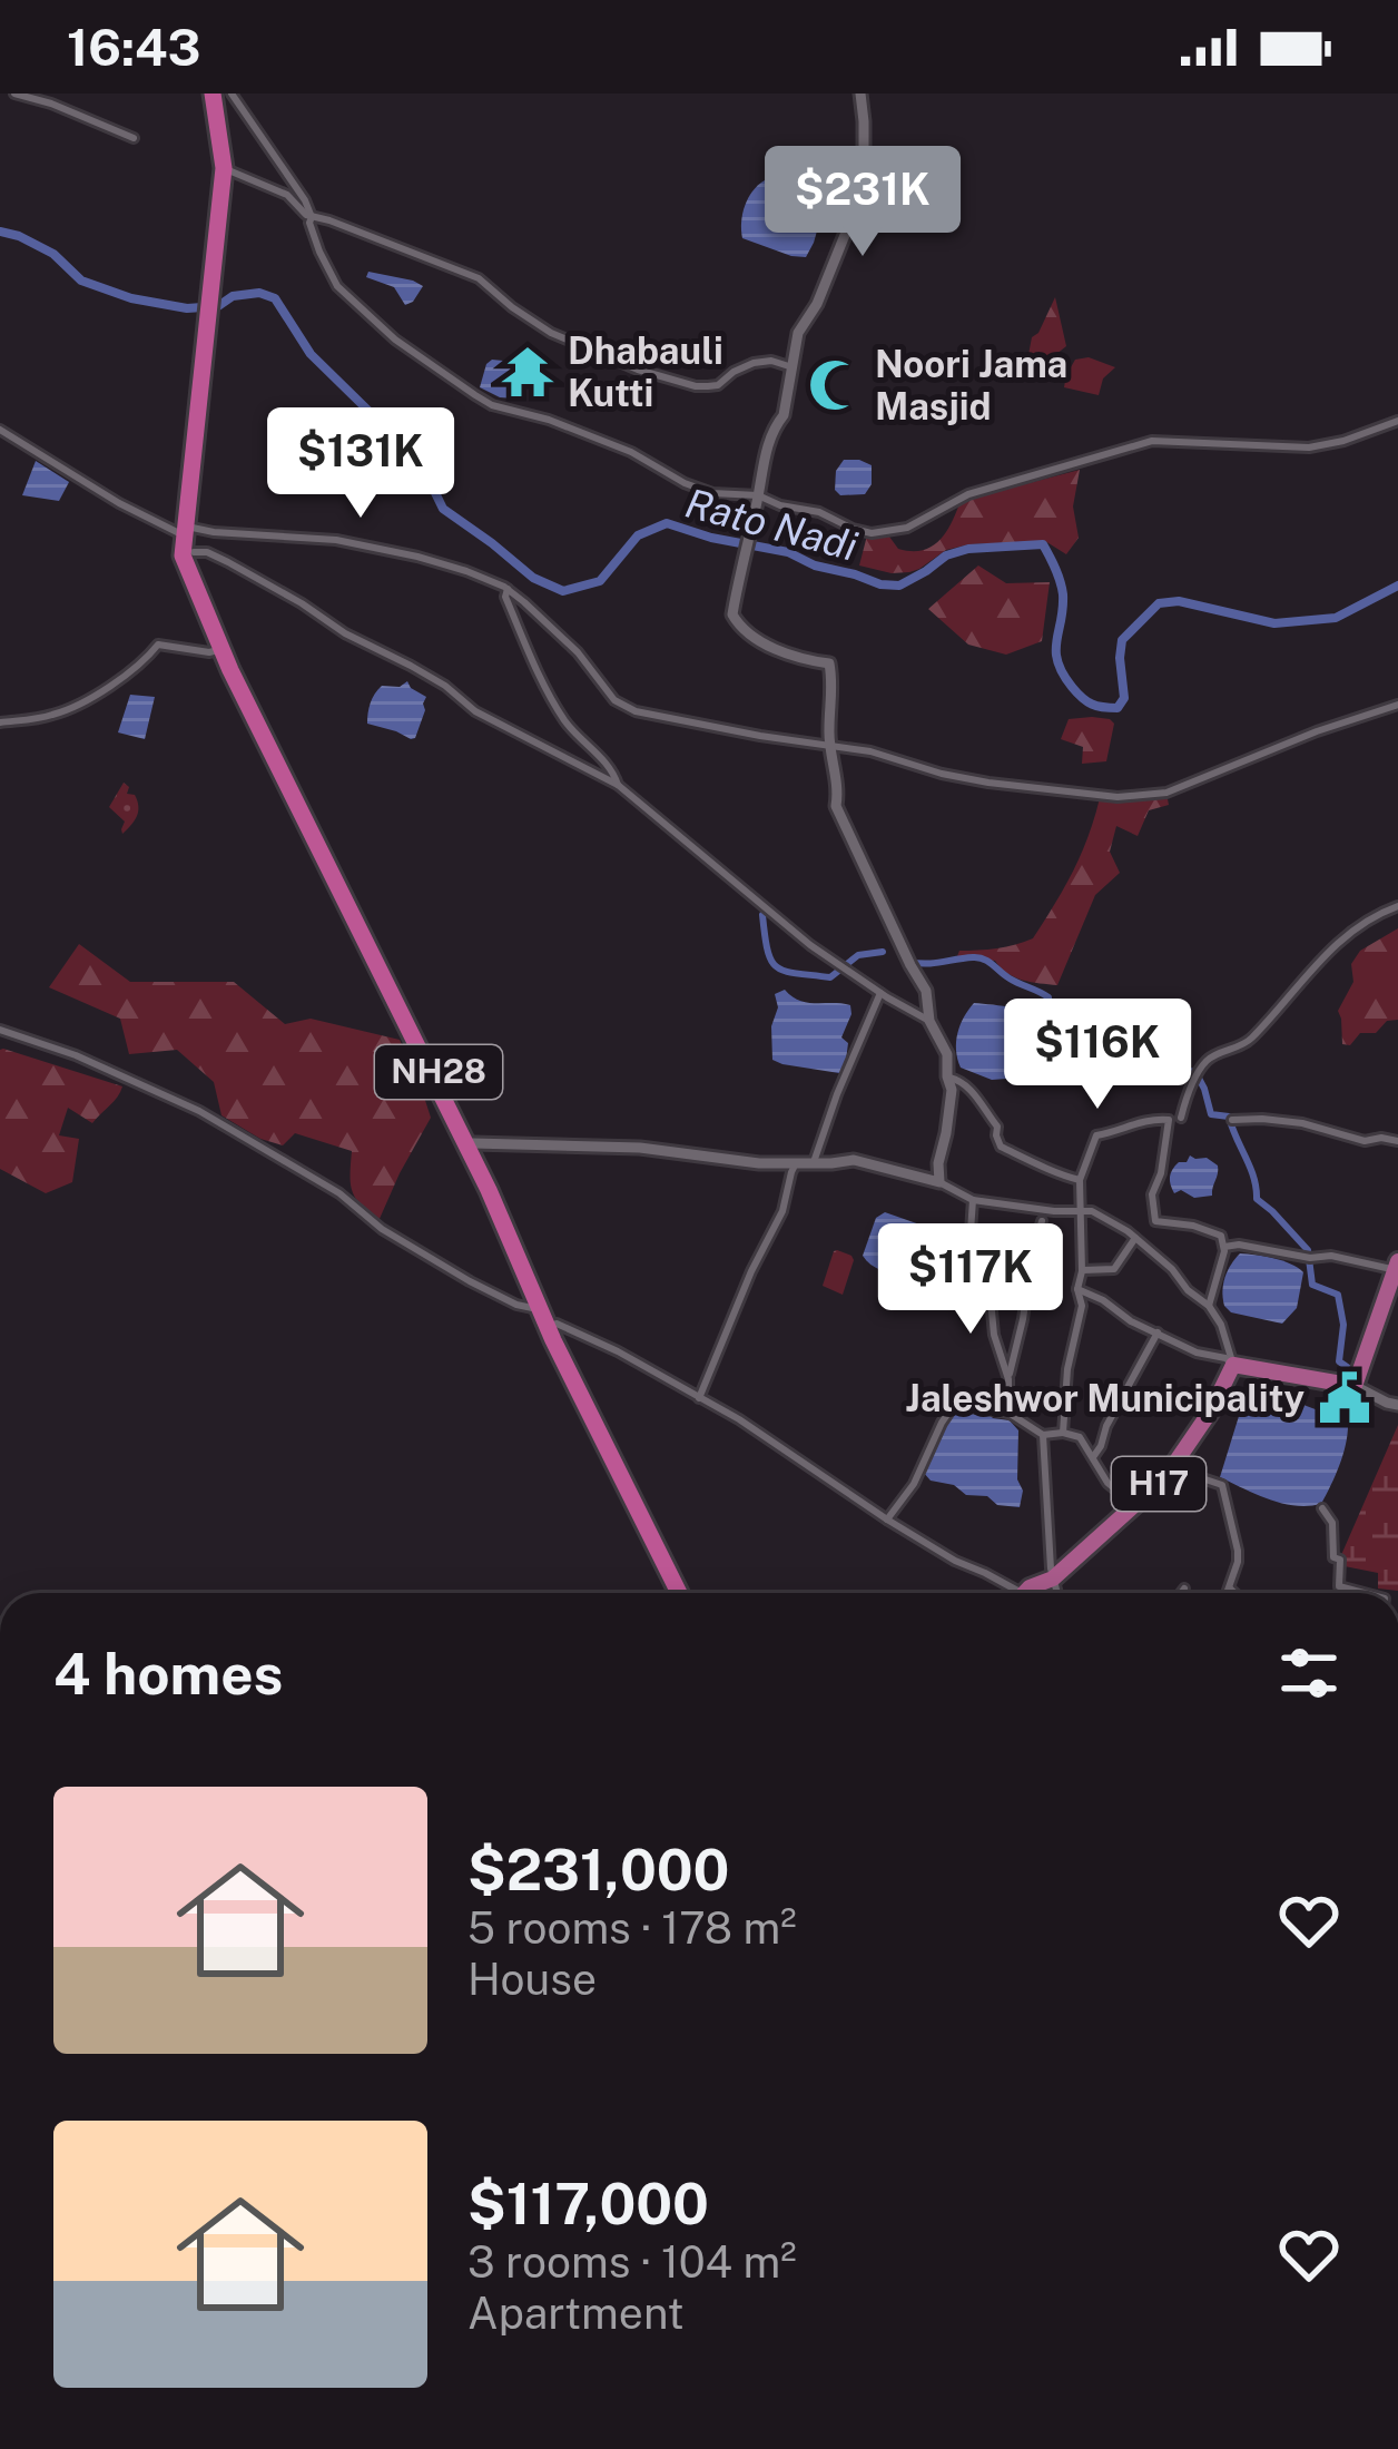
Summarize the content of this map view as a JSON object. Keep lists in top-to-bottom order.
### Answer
{
  "streets": {
    "highway": ["NH28"],
    "main road": ["H17"]
  },
  "water": ["Rato Nadi"],
  "places": {
    "temple": ["Dhabauli Kutti"],
    "mosque": ["Noori Jama Masjid"],
    "public building": ["Jaleshwor Municipality"]
  },
  "page": {
    "status": "16:43",
    "price": [
      "$231K",
      "$131K",
      "$116K",
      "$117K"
    ],
    "heading": "4 homes",
    "list": [
      {
        "name": "$231,000",
        "note": "5 rooms · 178 m² · House"
      },
      {
        "name": "$117,000",
        "note": "3 rooms · 104 m² · Apartment"
      }
    ]
  }
}
